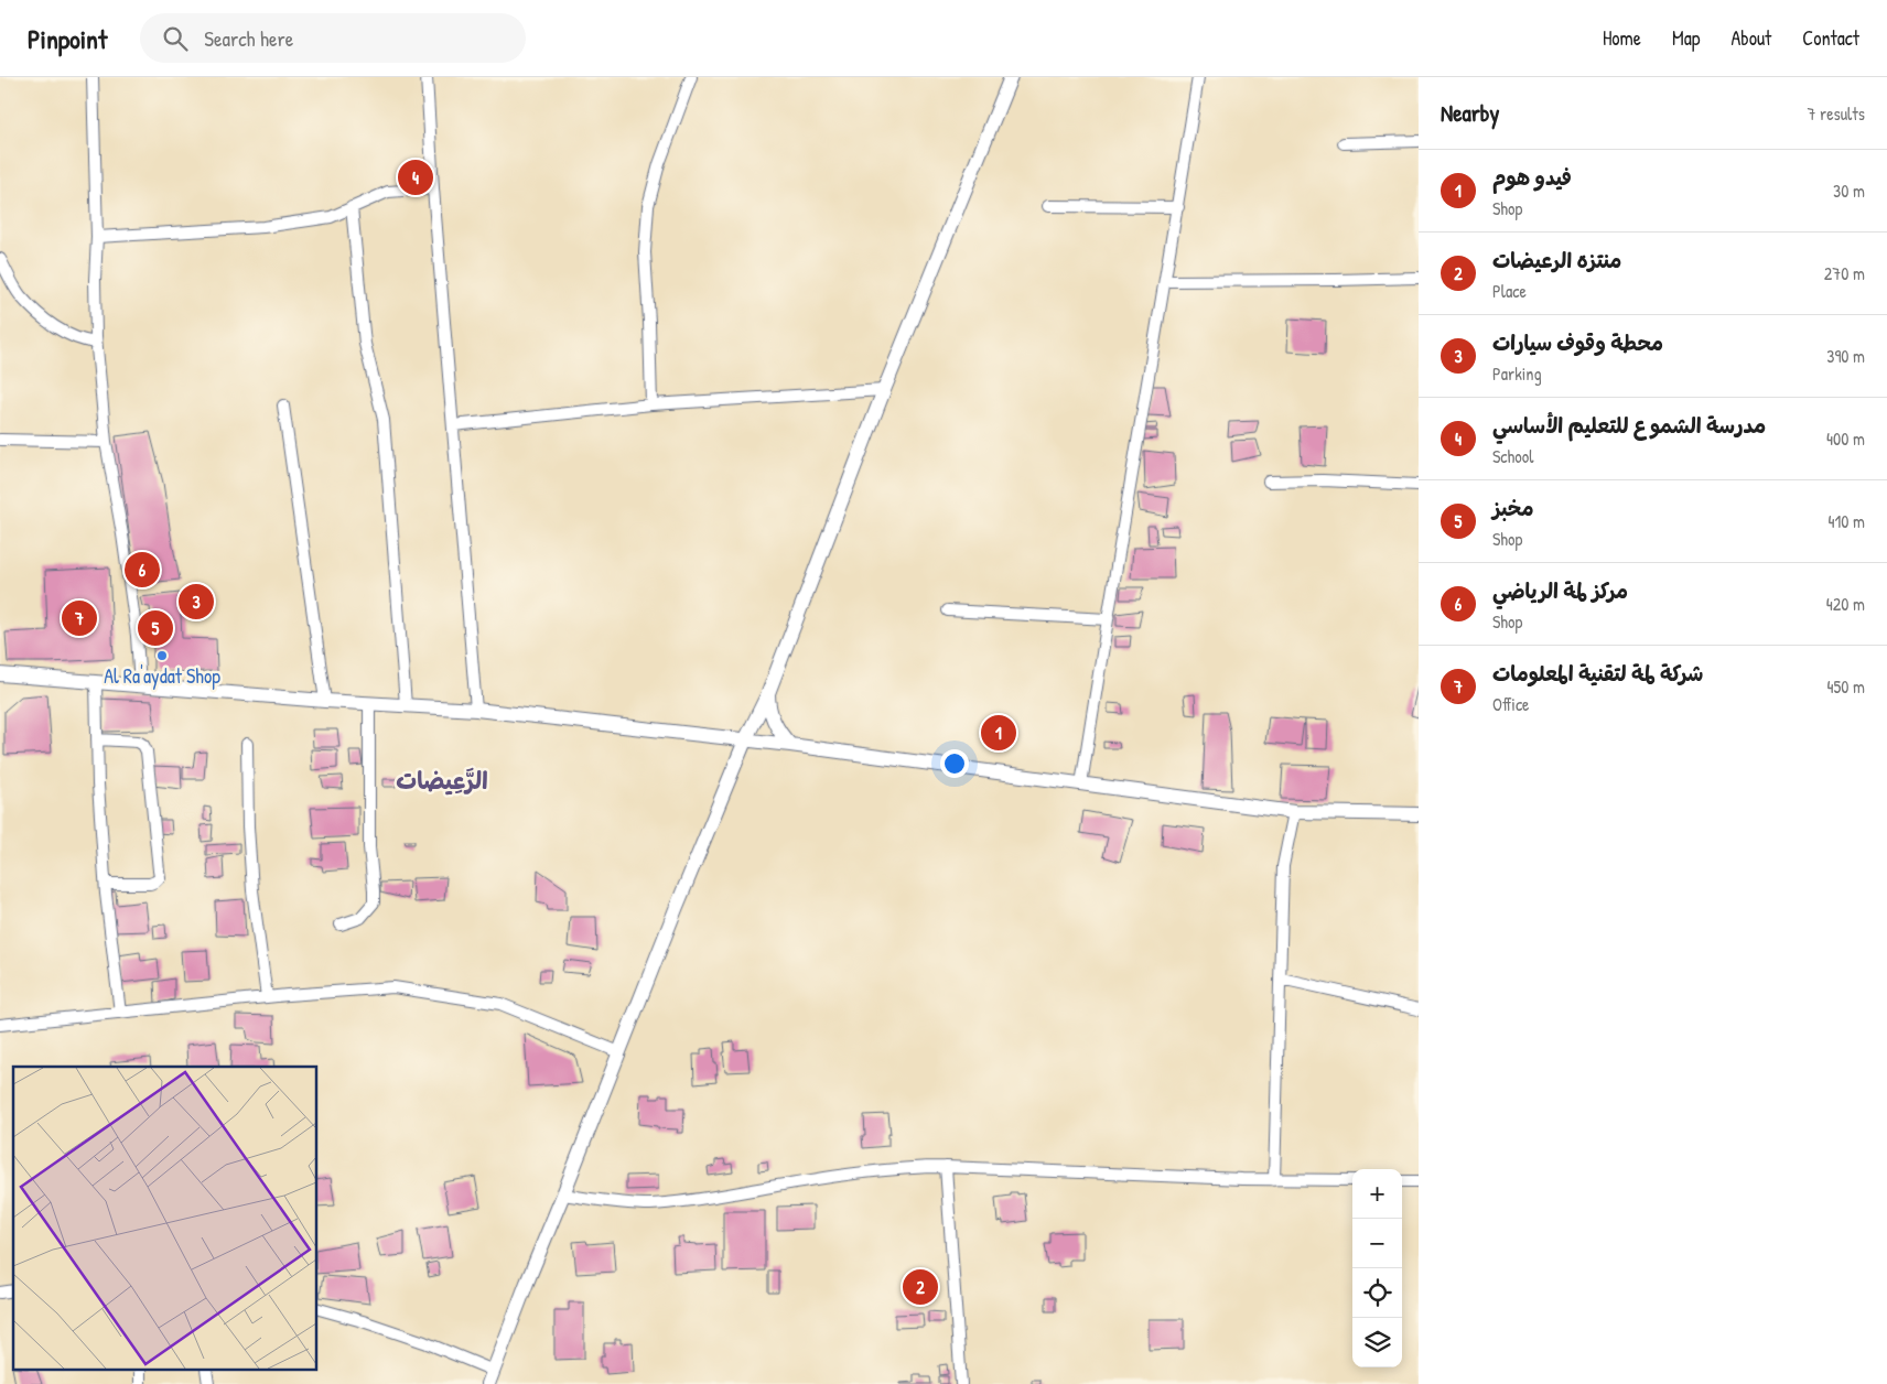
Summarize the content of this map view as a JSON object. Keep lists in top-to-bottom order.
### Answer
{
  "districts": ["الرَّعِيضات"],
  "places": ["Al Ra'aydat Shop"],
  "page": {
    "header": "Pinpoint",
    "search": "Search here",
    "nav": [
      "Home",
      "Map",
      "About",
      "Contact"
    ],
    "heading": ["Nearby", "7 results"],
    "list": [
      {
        "mark": "1",
        "name": "فيدو هوم",
        "note": "Shop",
        "value": "30 m"
      },
      {
        "mark": "2",
        "name": "منتزه الرعيضات",
        "note": "Place",
        "value": "270 m"
      },
      {
        "mark": "3",
        "name": "محطة وقوف سيارات",
        "note": "Parking",
        "value": "390 m"
      },
      {
        "mark": "4",
        "name": "مدرسة الشموع للتعليم الأساسي",
        "note": "School",
        "value": "400 m"
      },
      {
        "mark": "5",
        "name": "مخبز",
        "note": "Shop",
        "value": "410 m"
      },
      {
        "mark": "6",
        "name": "مركز لمة الرياضي",
        "note": "Shop",
        "value": "420 m"
      },
      {
        "mark": "7",
        "name": "شركة لمة لتقنية المعلومات",
        "note": "Office",
        "value": "450 m"
      }
    ],
    "pins": [
      "4",
      "6",
      "3",
      "7",
      "5",
      "1",
      "2"
    ],
    "map_buttons": ["+", "−"]
  }
}
